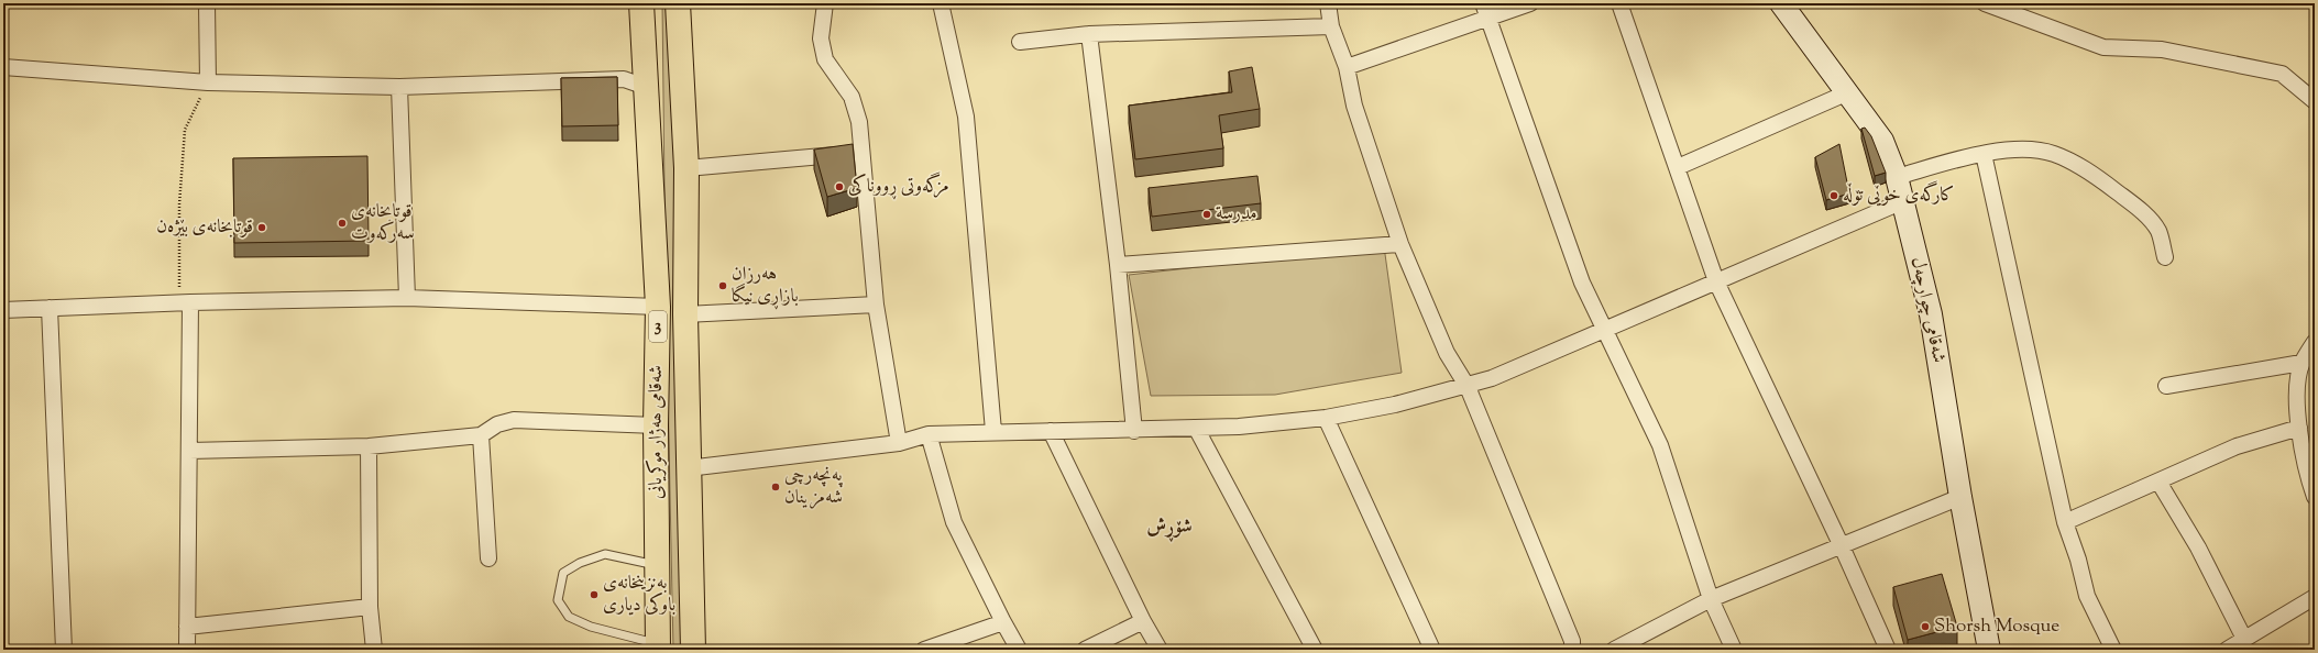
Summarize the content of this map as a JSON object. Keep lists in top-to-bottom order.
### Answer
{
  "streets": {
    "highway": ["3", "شەقامی ھەژار موکریانی"],
    "main road": ["شەقامی چوارچەل"]
  },
  "districts": ["شۆڕش"],
  "places": [
    "مزگەوتی ڕووناکی",
    "کارگەی خوێی تۆڵە",
    "مدرسة",
    "قوتابخانەی سەرکەوت",
    "قوتابخانەی بێژەن",
    "هەرزان بازاڕی نیگا",
    "پەنچەرچی شەمزینان",
    "بەنزینخانەی باوکی دیاری",
    "Shorsh Mosque"
  ]
}
